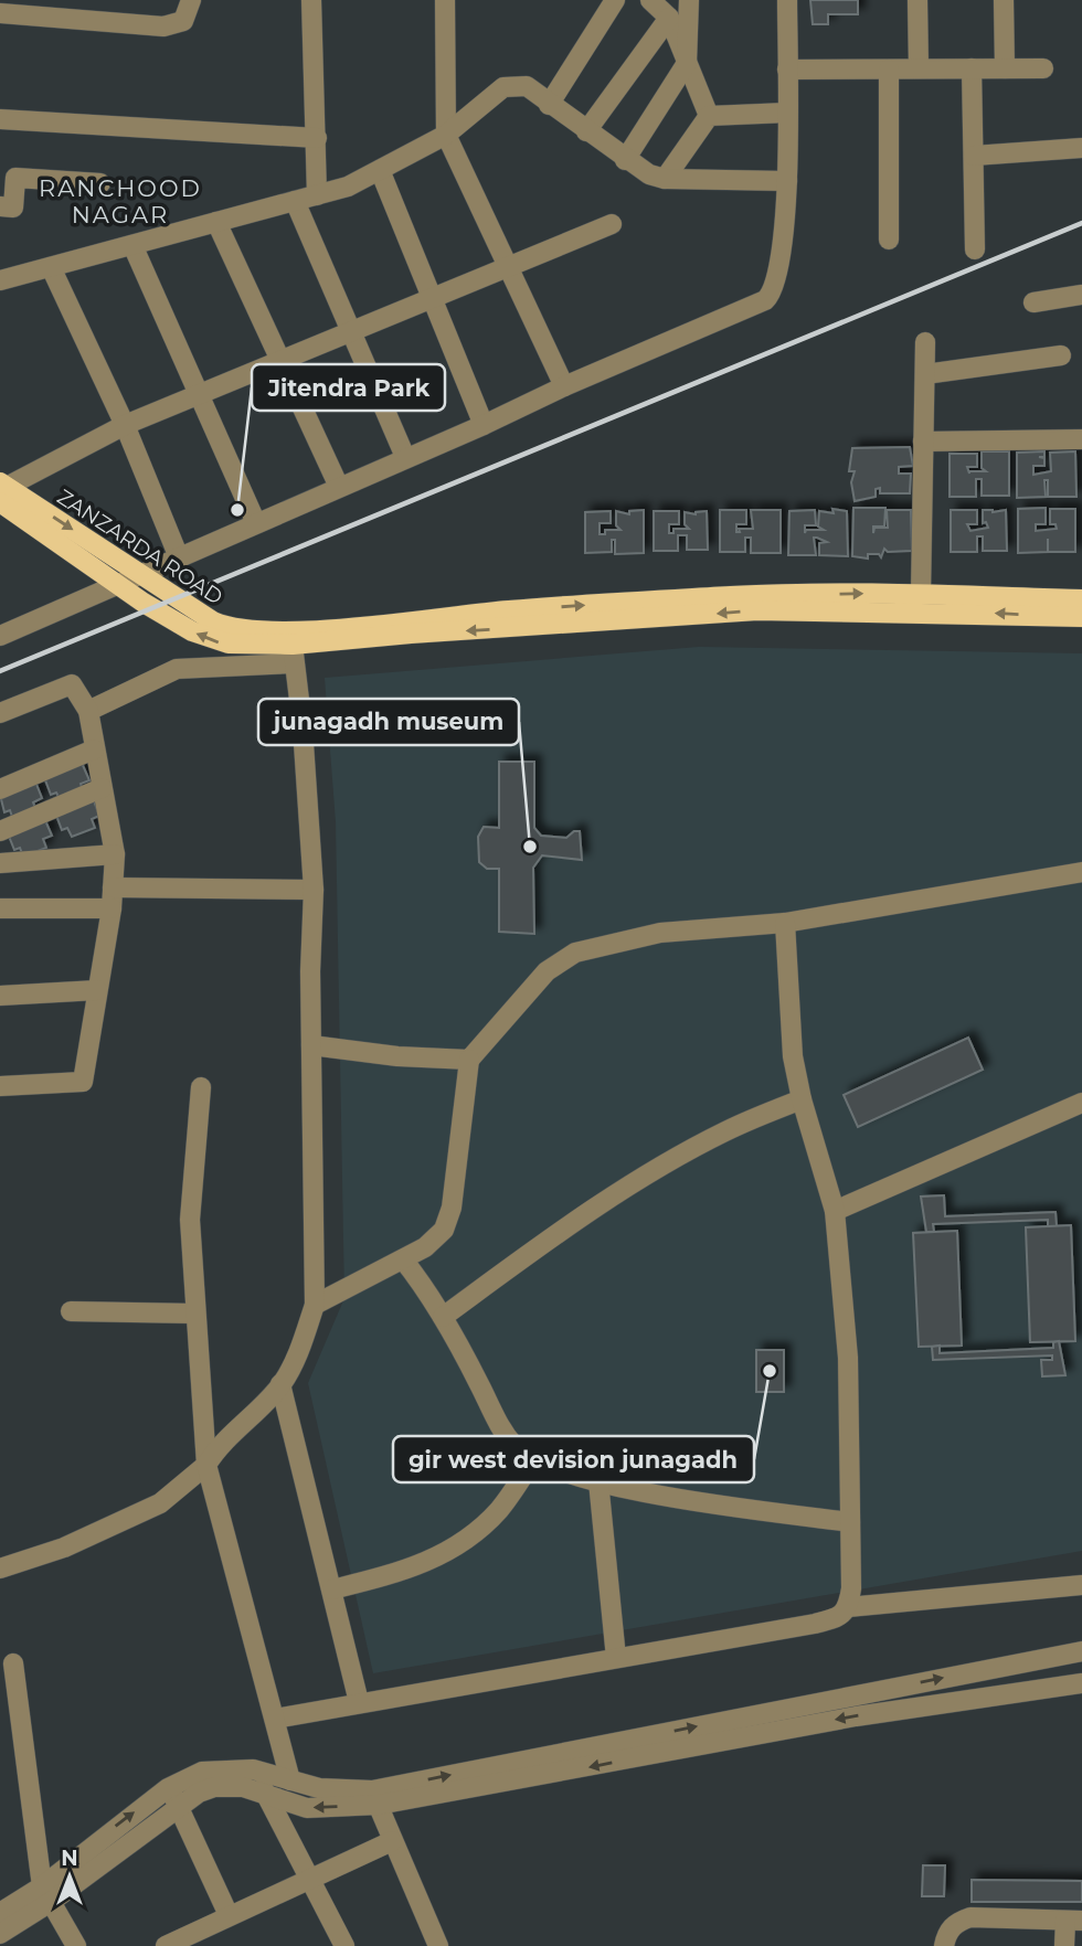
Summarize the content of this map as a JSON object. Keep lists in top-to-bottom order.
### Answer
{
  "streets": {
    "main road": ["ZANZARDA ROAD"]
  },
  "districts": ["RANCHOOD NAGAR"],
  "places": ["Jitendra Park", "junagadh museum", "gir west devision junagadh"],
  "north": "top"
}
